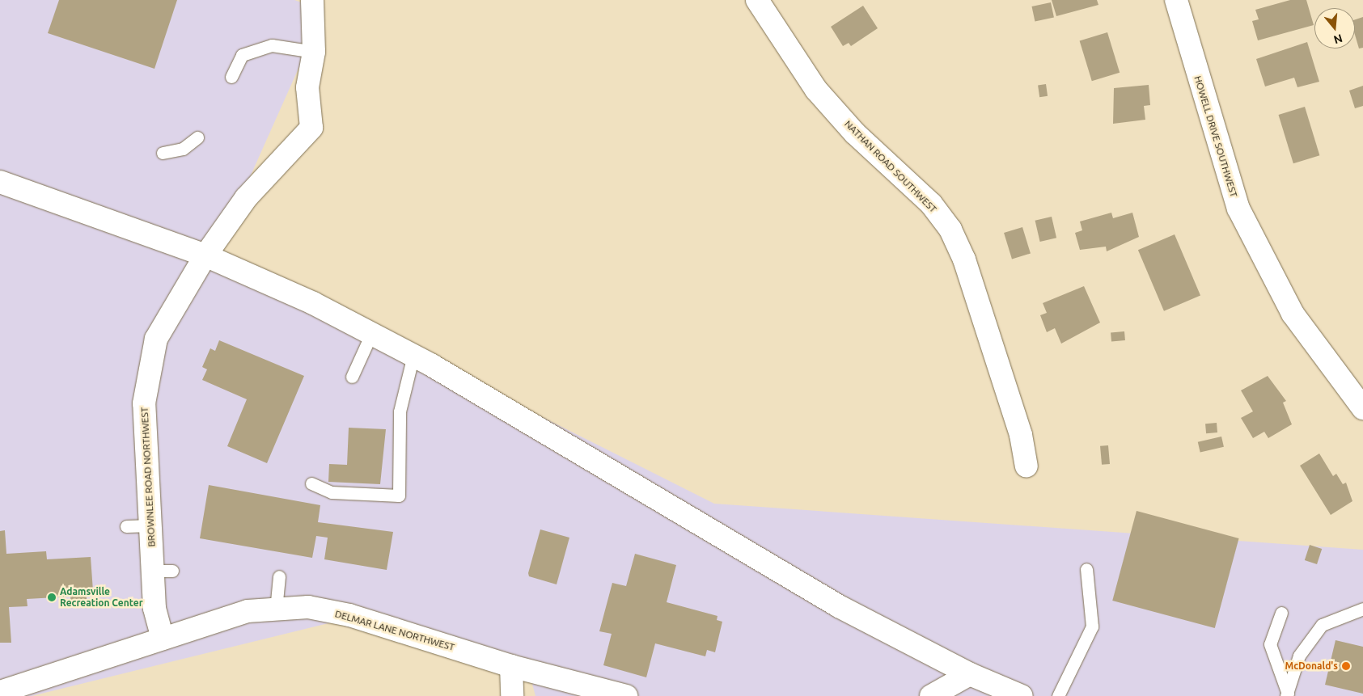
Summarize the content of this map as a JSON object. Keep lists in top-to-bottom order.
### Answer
{
  "streets": {
    "street": [
      "HOWELL DRIVE SOUTHWEST",
      "NATHAN ROAD SOUTHWEST",
      "BROWNLEE ROAD NORTHWEST",
      "DELMAR LANE NORTHWEST"
    ]
  },
  "crossings": [
    ["BROWNLEE ROAD NORTHWEST", "DELMAR LANE NORTHWEST"]
  ],
  "places": ["Adamsville Recreation Center", "McDonald's"],
  "north": "bottom"
}
